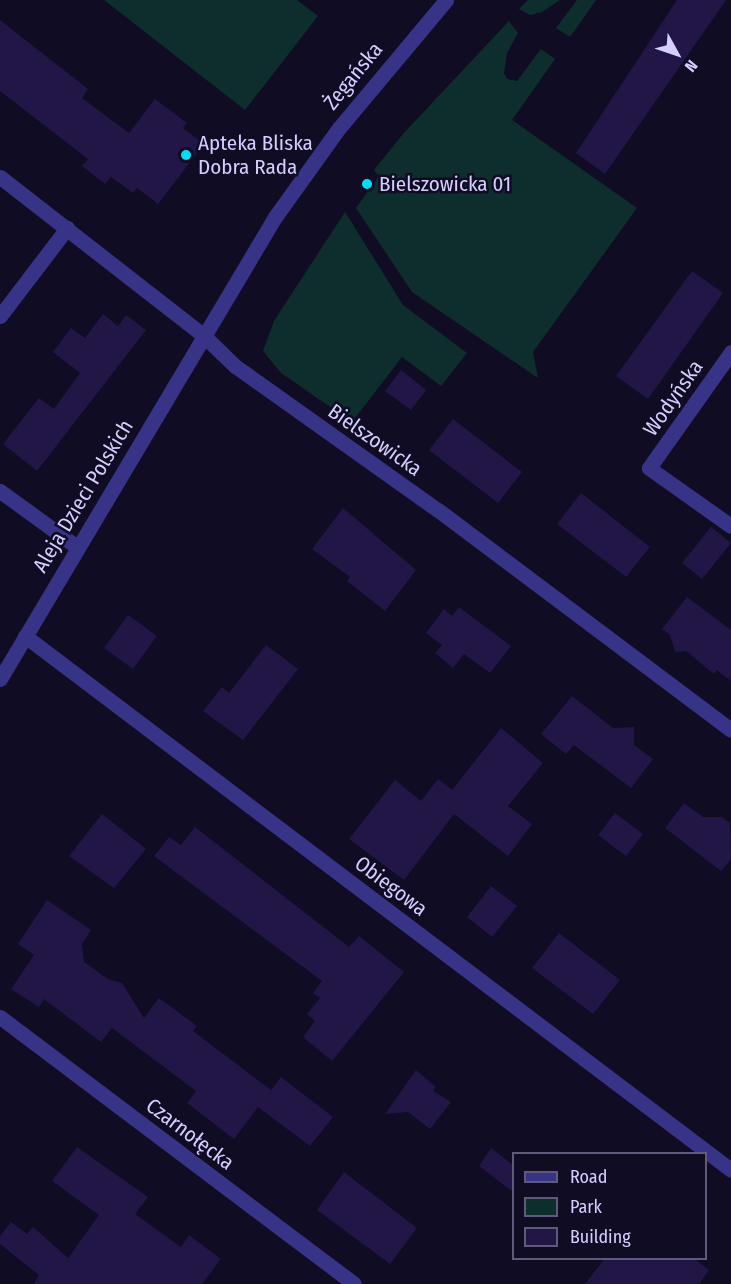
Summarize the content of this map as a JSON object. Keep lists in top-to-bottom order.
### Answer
{
  "streets": {
    "street": [
      "Żegańska",
      "Wodyńska",
      "Bielszowicka",
      "Aleja Dzieci Polskich",
      "Obiegowa",
      "Czarnołęcka"
    ]
  },
  "crossings": [
    ["Żegańska", "Bielszowicka"],
    ["Żegańska", "Aleja Dzieci Polskich"],
    ["Bielszowicka", "Aleja Dzieci Polskich"],
    ["Aleja Dzieci Polskich", "Obiegowa"]
  ],
  "places": ["Apteka Bliska Dobra Rada", "Bielszowicka 01"],
  "legend": ["Road", "Park", "Building"],
  "north": "bottom right"
}
